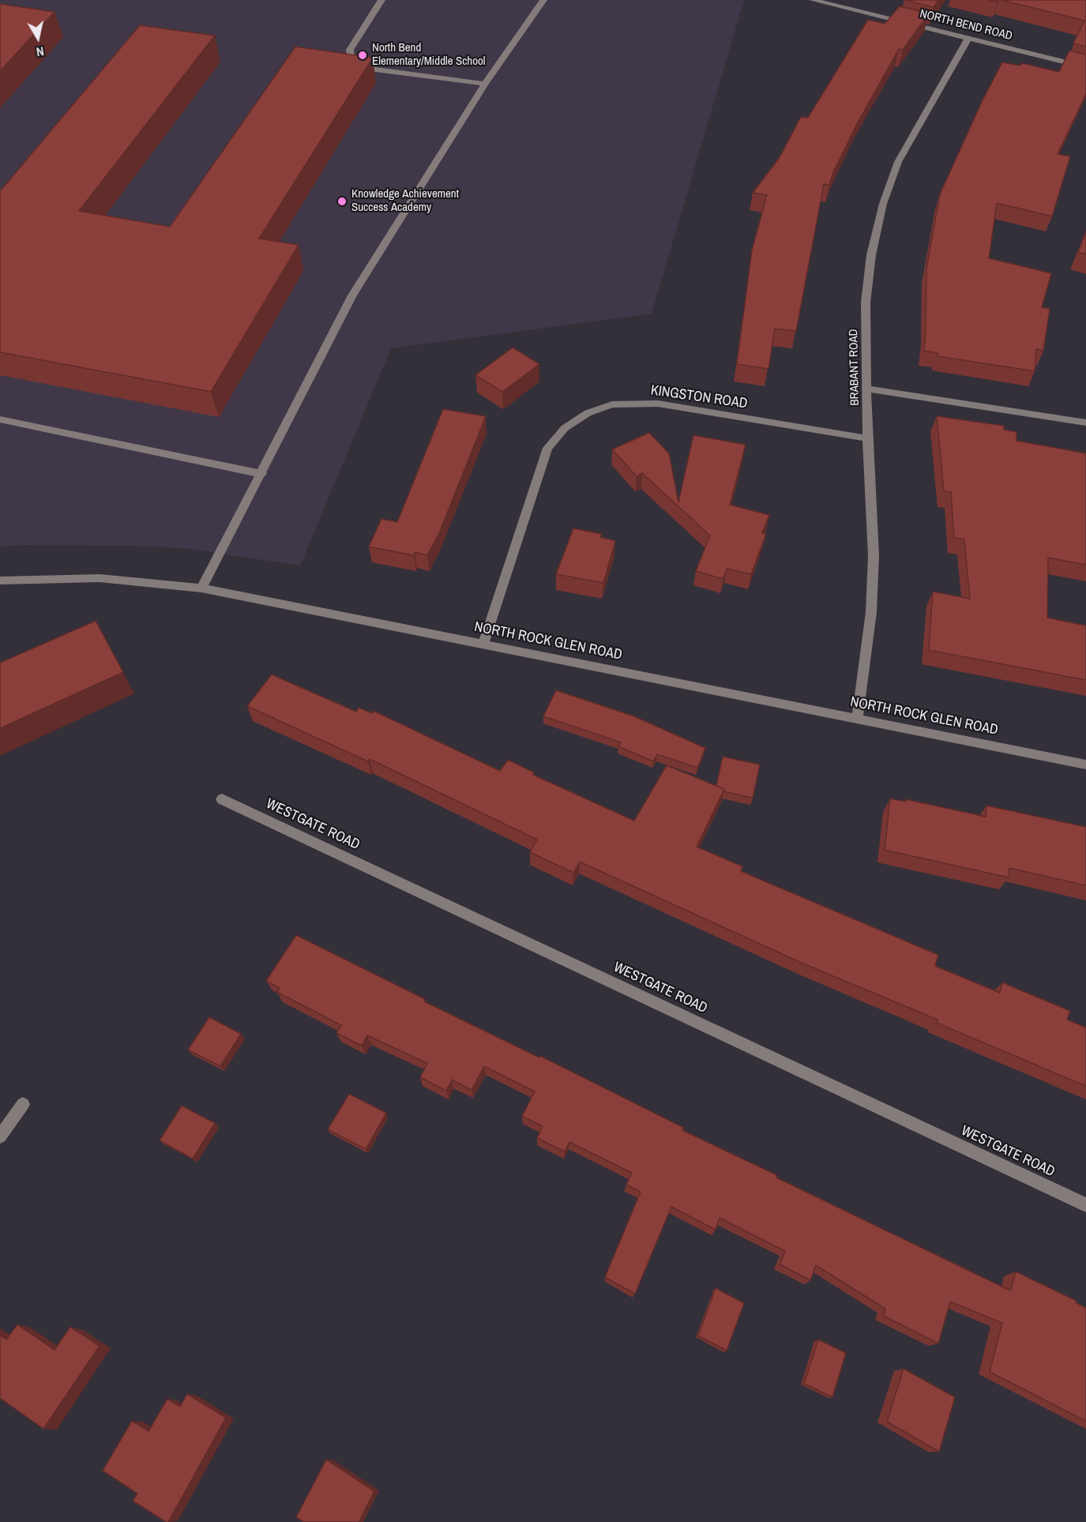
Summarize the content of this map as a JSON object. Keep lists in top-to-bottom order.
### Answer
{
  "streets": {
    "street": [
      "NORTH BEND ROAD",
      "BRABANT ROAD",
      "KINGSTON ROAD",
      "NORTH ROCK GLEN ROAD",
      "WESTGATE ROAD"
    ]
  },
  "crossings": [
    ["NORTH BEND ROAD", "BRABANT ROAD"],
    ["BRABANT ROAD", "KINGSTON ROAD"],
    ["BRABANT ROAD", "NORTH ROCK GLEN ROAD"],
    ["KINGSTON ROAD", "NORTH ROCK GLEN ROAD"]
  ],
  "places": ["North Bend Elementary/Middle School", "Knowledge Achievement Success Academy"],
  "north": "bottom"
}
